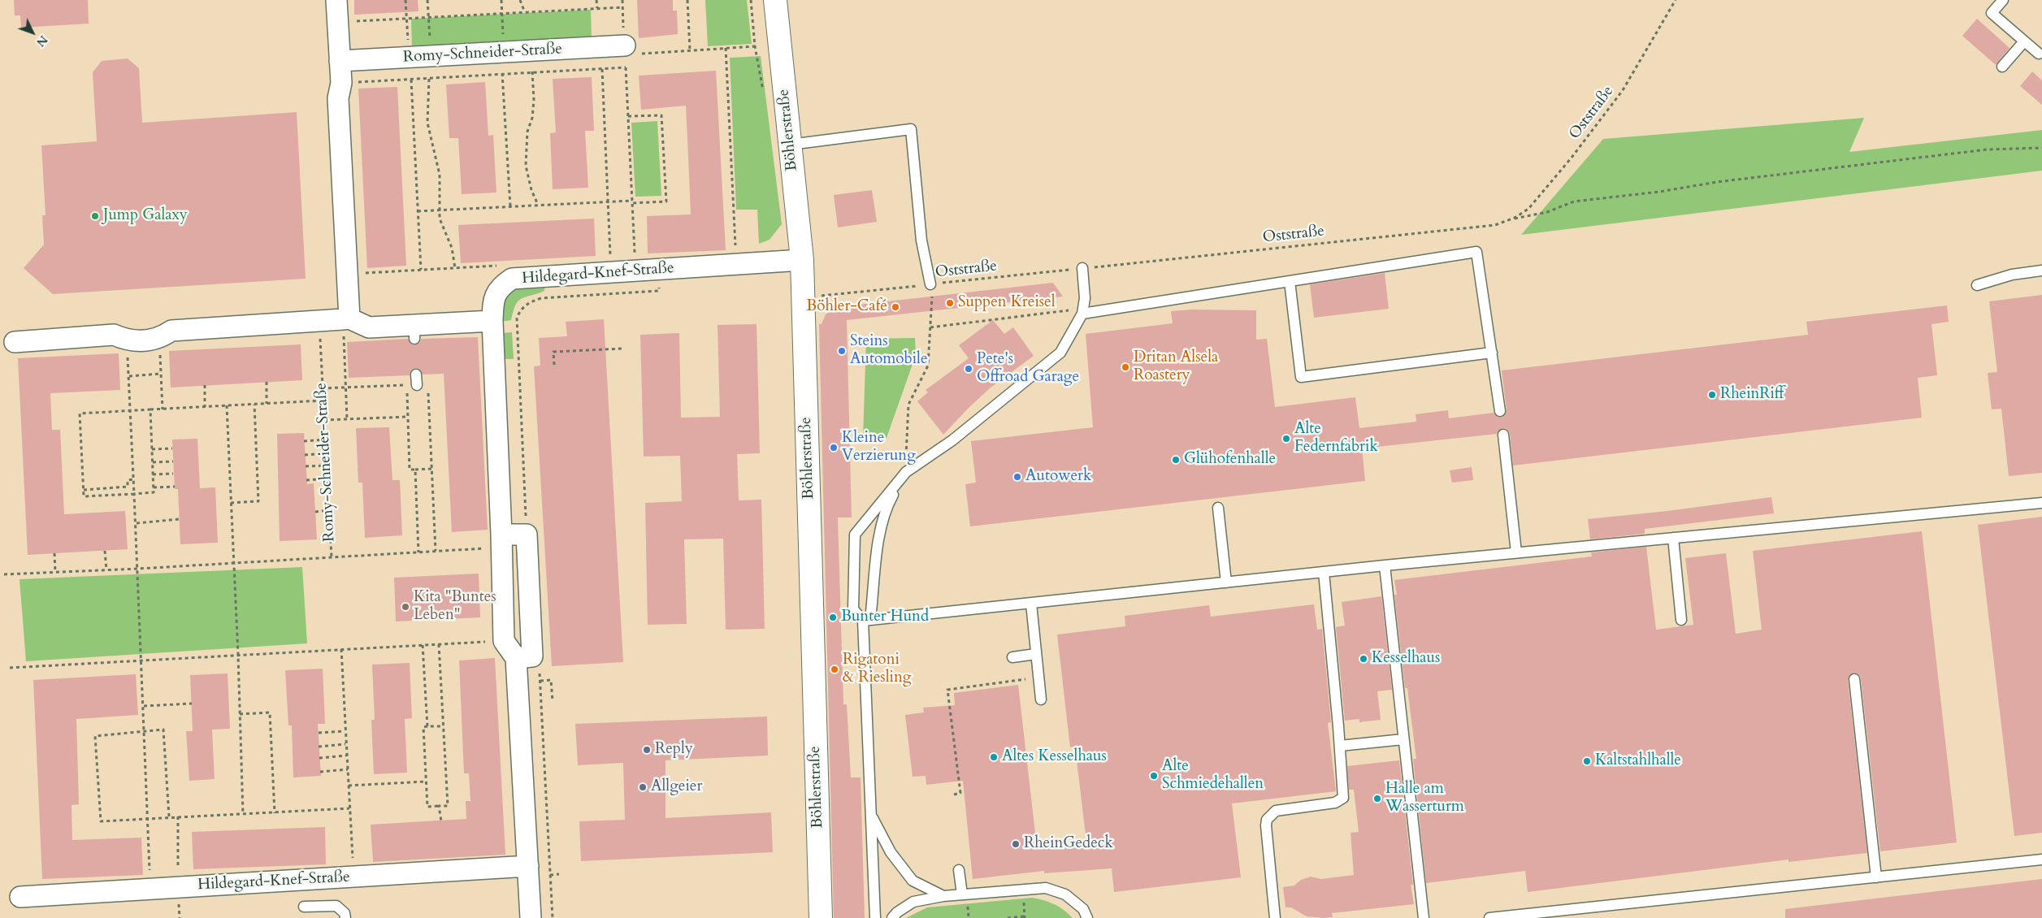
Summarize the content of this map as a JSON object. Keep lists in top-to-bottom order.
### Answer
{
  "streets": {
    "street": ["Romy-Schneider-Straße", "Böhlerstraße", "Hildegard-Knef-Straße"],
    "path": ["Oststraße"]
  },
  "crossings": [
    ["Oststraße", "Böhlerstraße"],
    ["Böhlerstraße", "Hildegard-Knef-Straße"]
  ],
  "places": [
    "Jump Galaxy",
    "Suppen Kreisel",
    "Böhler-Café",
    "Steins Automobile",
    "Dritan Alsela Roastery",
    "Pete's Offroad Garage",
    "RheinRiff",
    "Alte Federnfabrik",
    "Kleine Verzierung",
    "Glühofenhalle",
    "Autowerk",
    "Kita \"Buntes Leben\"",
    "Bunter Hund",
    "Kesselhaus",
    "Rigatoni & Riesling",
    "Reply",
    "Altes Kesselhaus",
    "Kaltstahlhalle",
    "Alte Schmiedehallen",
    "Allgeier",
    "Halle am Wasserturm",
    "RheinGedeck"
  ],
  "north": "bottom right"
}
